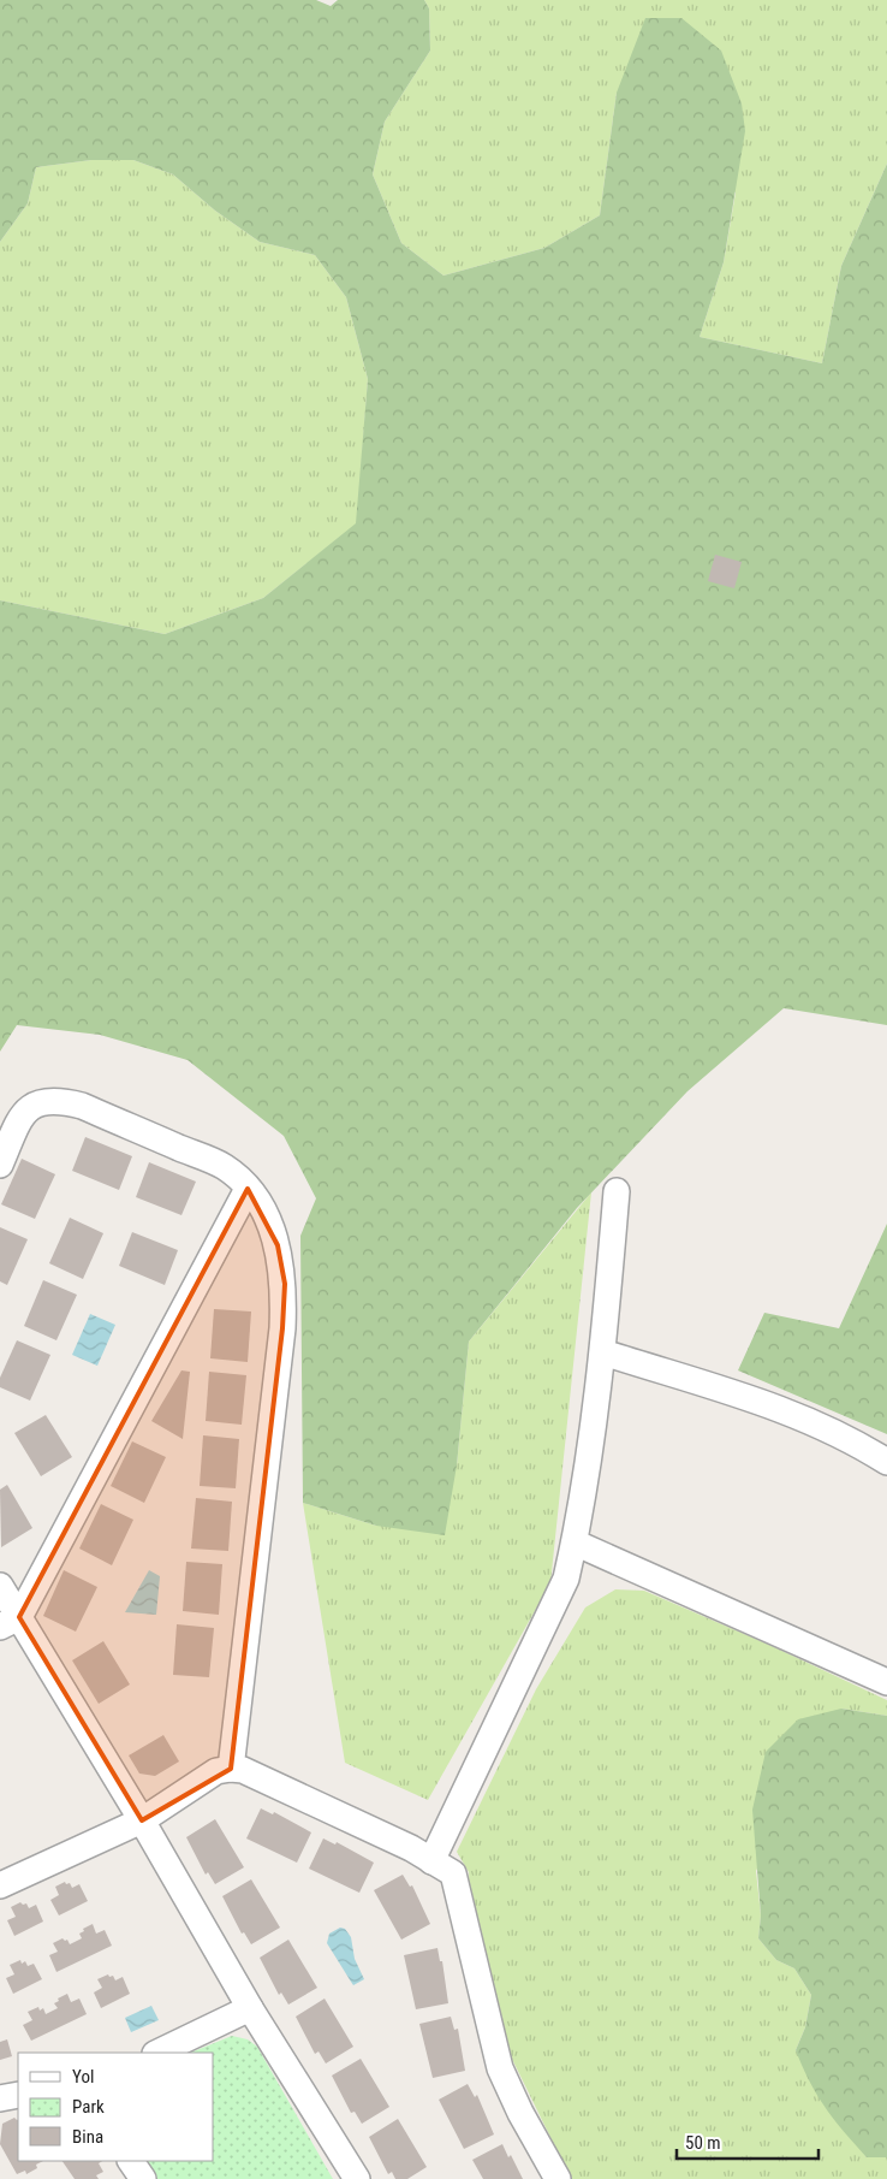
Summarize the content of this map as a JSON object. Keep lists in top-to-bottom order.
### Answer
{
  "legend": ["Yol", "Park", "Bina"],
  "scale_bar": "50 m"
}
